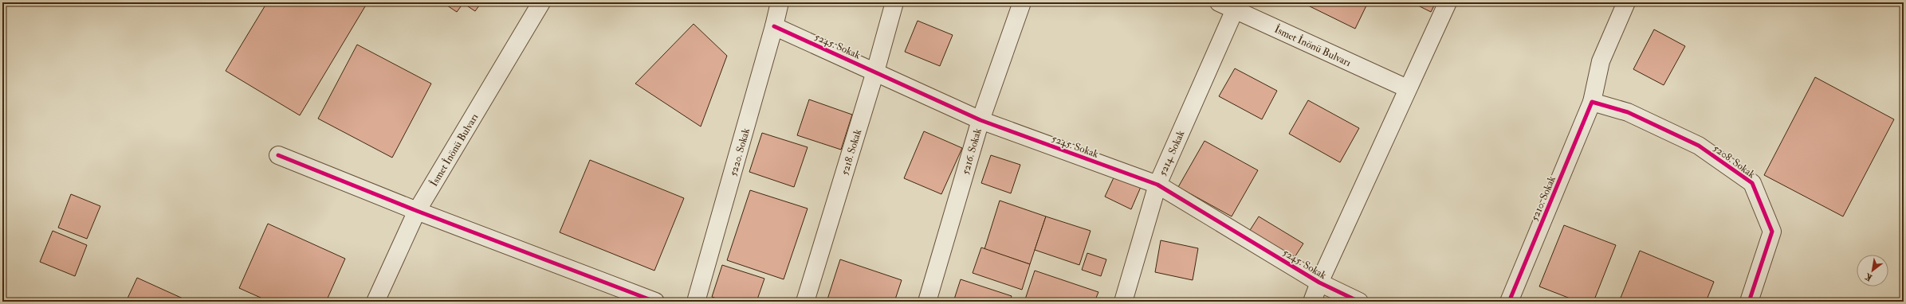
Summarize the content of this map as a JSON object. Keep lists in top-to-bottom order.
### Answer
{
  "streets": {
    "street": [
      "5245. Sokak",
      "İsmet İnönü Bulvarı",
      "5216. Sokak",
      "5220. Sokak",
      "5218. Sokak",
      "5214. Sokak",
      "5208. Sokak",
      "5210. Sokak"
    ]
  },
  "crossings": [
    ["5245. Sokak", "5216. Sokak"],
    ["5245. Sokak", "5220. Sokak"],
    ["5245. Sokak", "5218. Sokak"],
    ["5245. Sokak", "5214. Sokak"],
    ["İsmet İnönü Bulvarı", "5214. Sokak"],
    ["5208. Sokak", "5210. Sokak"]
  ],
  "north": "bottom left"
}
